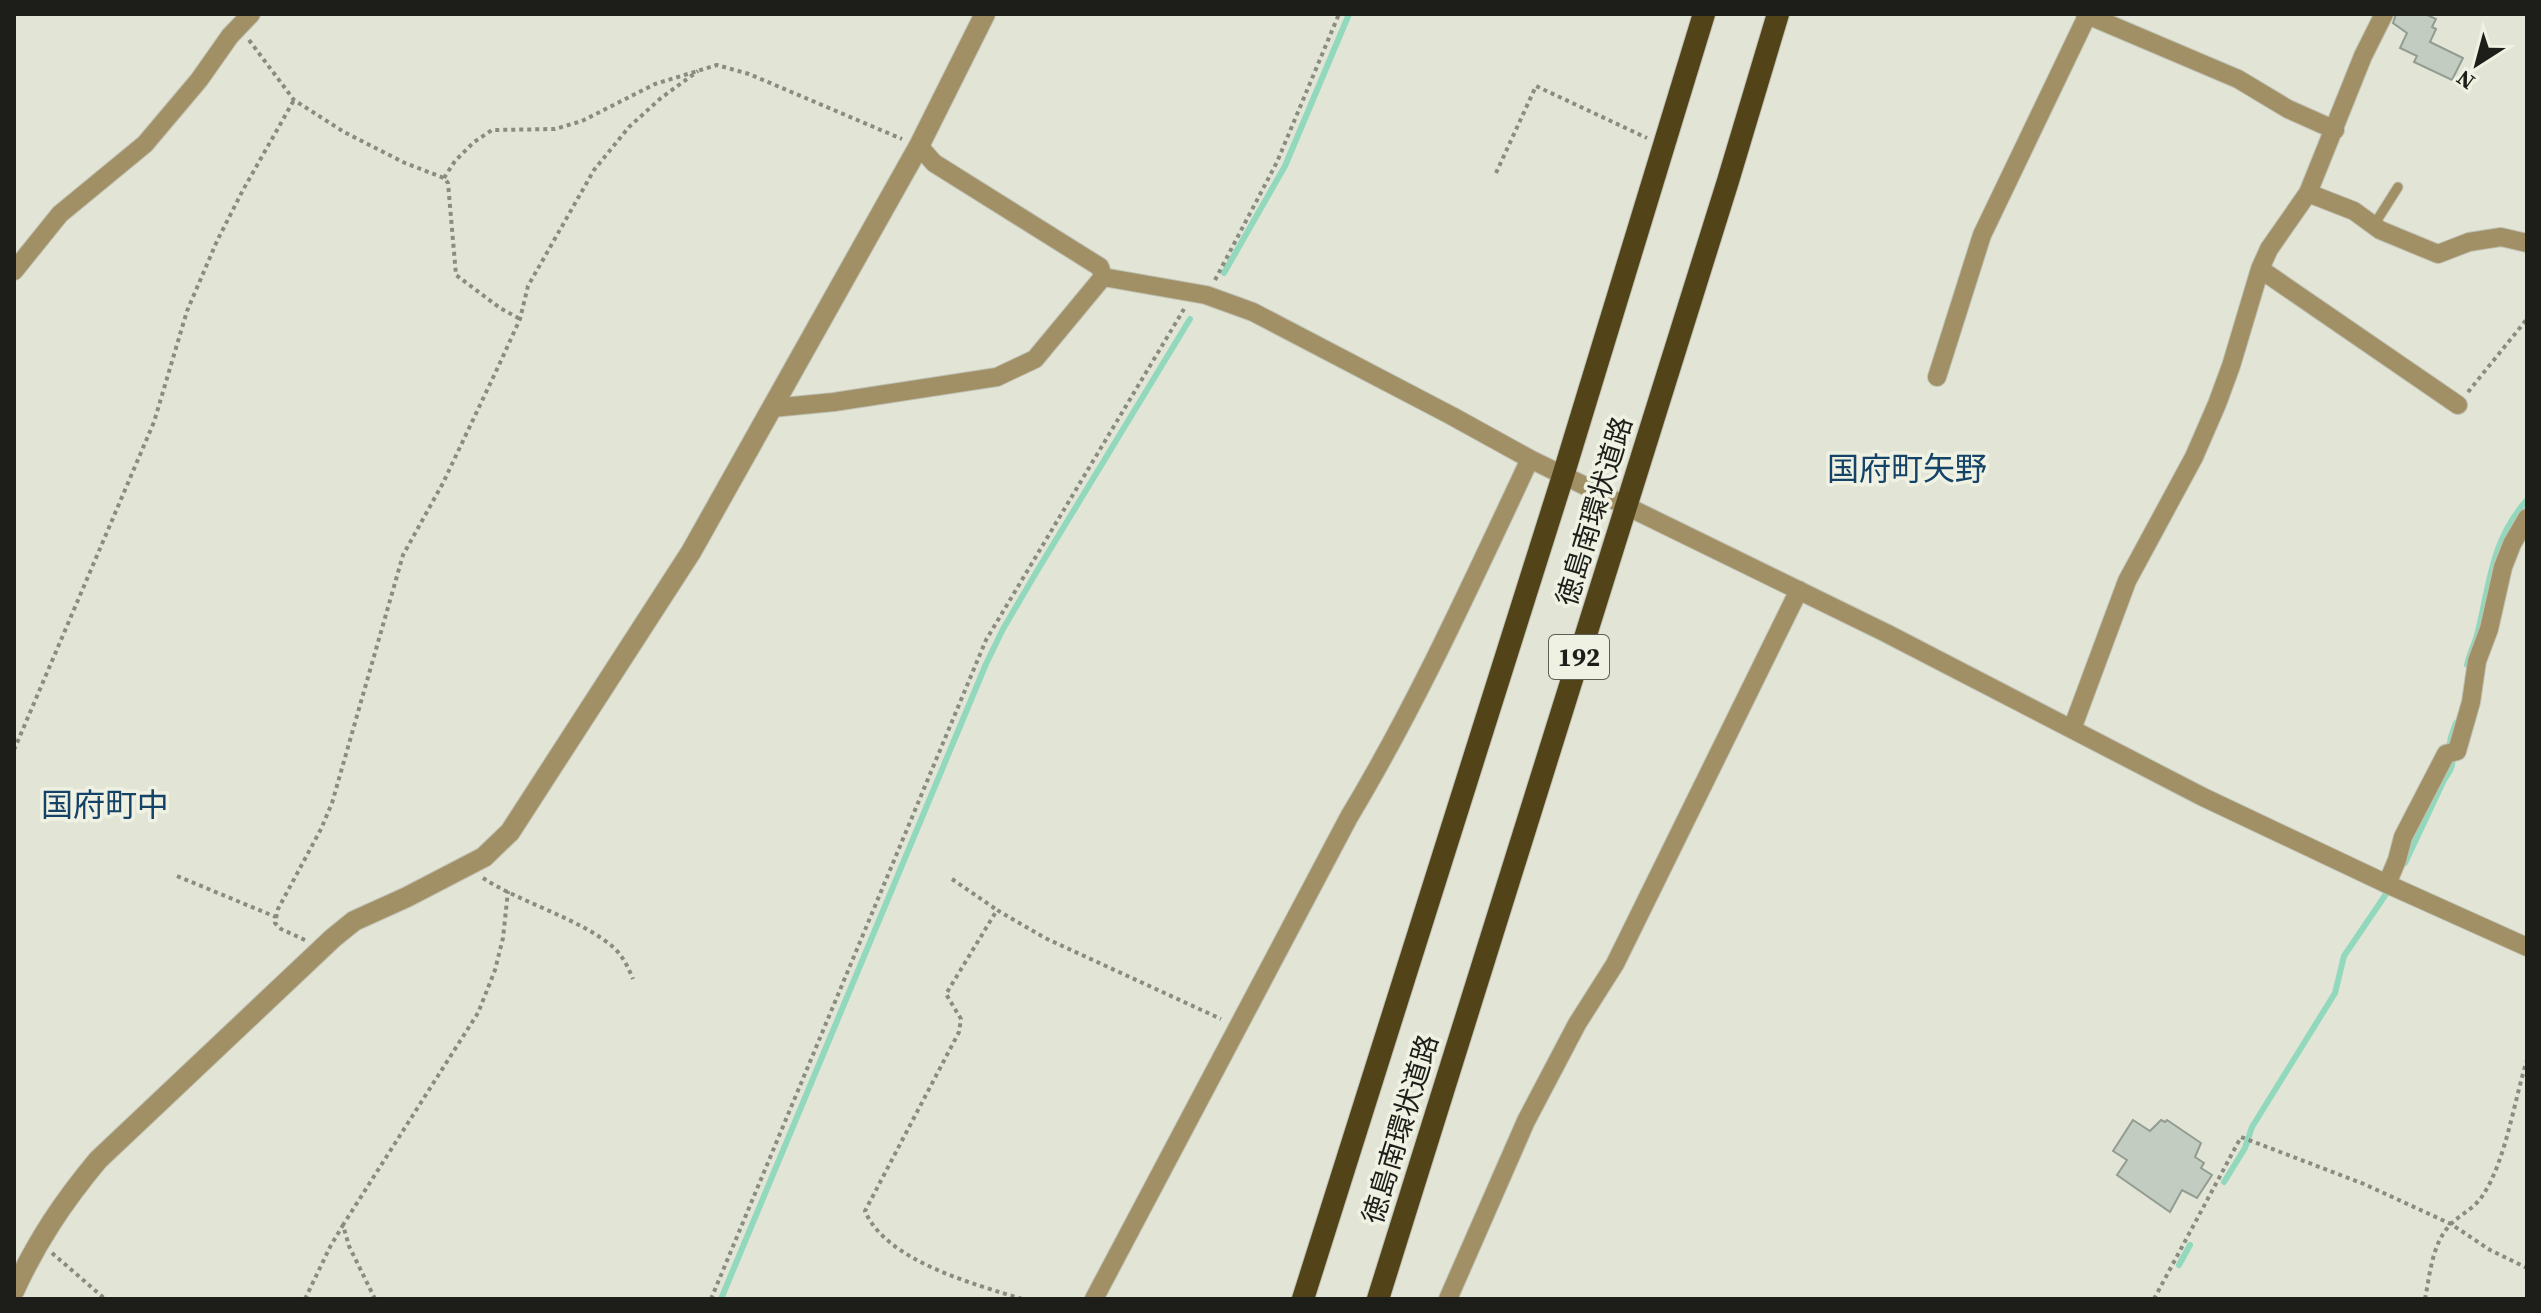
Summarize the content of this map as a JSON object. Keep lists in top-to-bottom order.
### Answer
{
  "streets": {
    "highway": ["徳島南環状道路", "192"]
  },
  "districts": ["国府町矢野", "国府町中"],
  "north": "bottom left"
}
